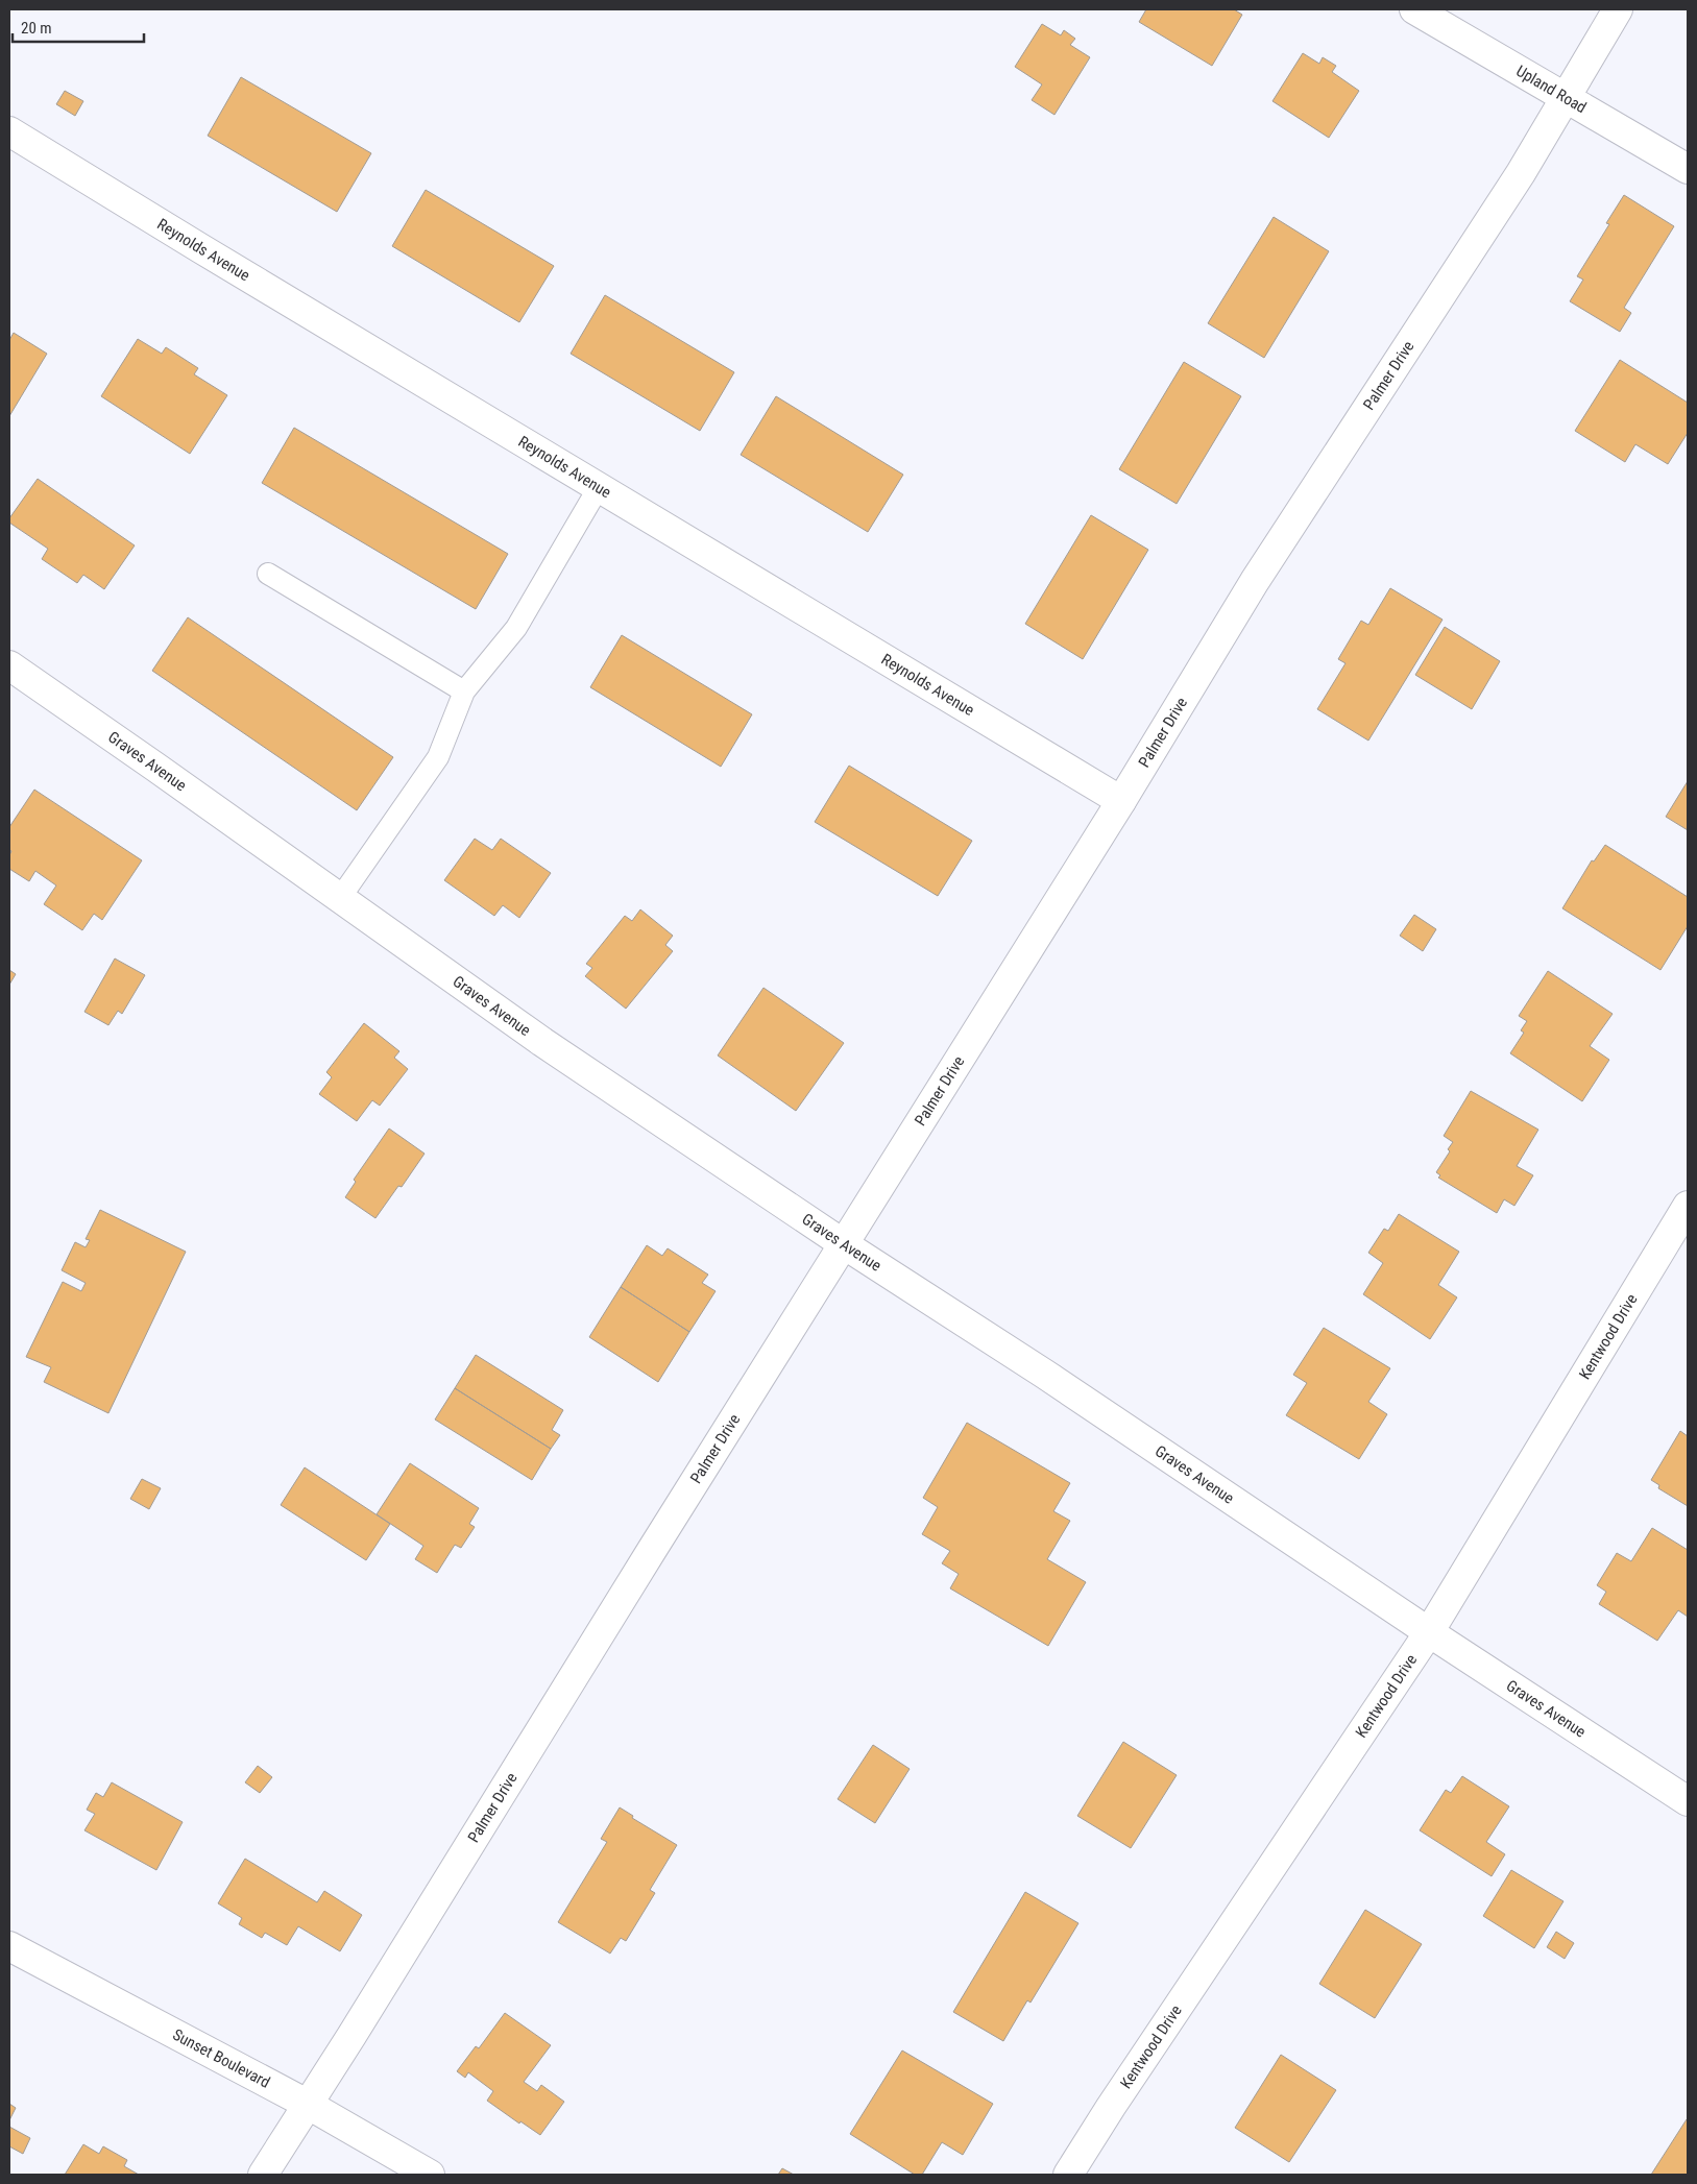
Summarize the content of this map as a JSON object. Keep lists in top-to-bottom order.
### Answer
{
  "streets": {
    "street": [
      "Upland Road",
      "Reynolds Avenue",
      "Palmer Drive",
      "Graves Avenue",
      "Kentwood Drive",
      "Sunset Boulevard"
    ]
  },
  "crossings": [
    ["Upland Road", "Palmer Drive"],
    ["Reynolds Avenue", "Palmer Drive"],
    ["Palmer Drive", "Graves Avenue"],
    ["Palmer Drive", "Sunset Boulevard"],
    ["Graves Avenue", "Kentwood Drive"]
  ],
  "scale_bar": "20 m"
}
